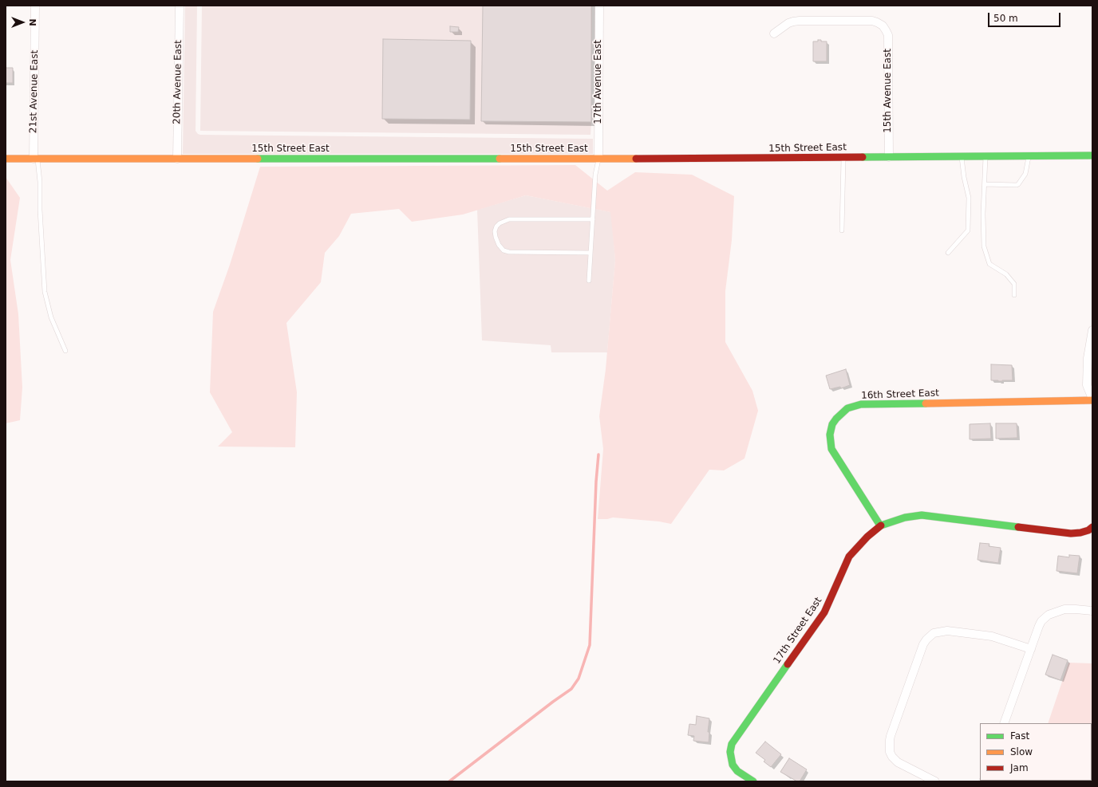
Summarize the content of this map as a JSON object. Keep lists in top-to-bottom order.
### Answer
{
  "streets": {
    "main road": ["15th Street East", "16th Street East", "17th Street East"],
    "street": [
      "20th Avenue East",
      "17th Avenue East",
      "15th Avenue East",
      "21st Avenue East"
    ]
  },
  "crossings": [
    ["20th Avenue East", "15th Street East"],
    ["17th Avenue East", "15th Street East"],
    ["15th Avenue East", "15th Street East"],
    ["21st Avenue East", "15th Street East"],
    ["16th Street East", "17th Street East"]
  ],
  "legend": ["Fast", "Slow", "Jam"],
  "scale_bar": "50 m",
  "north": "right"
}
